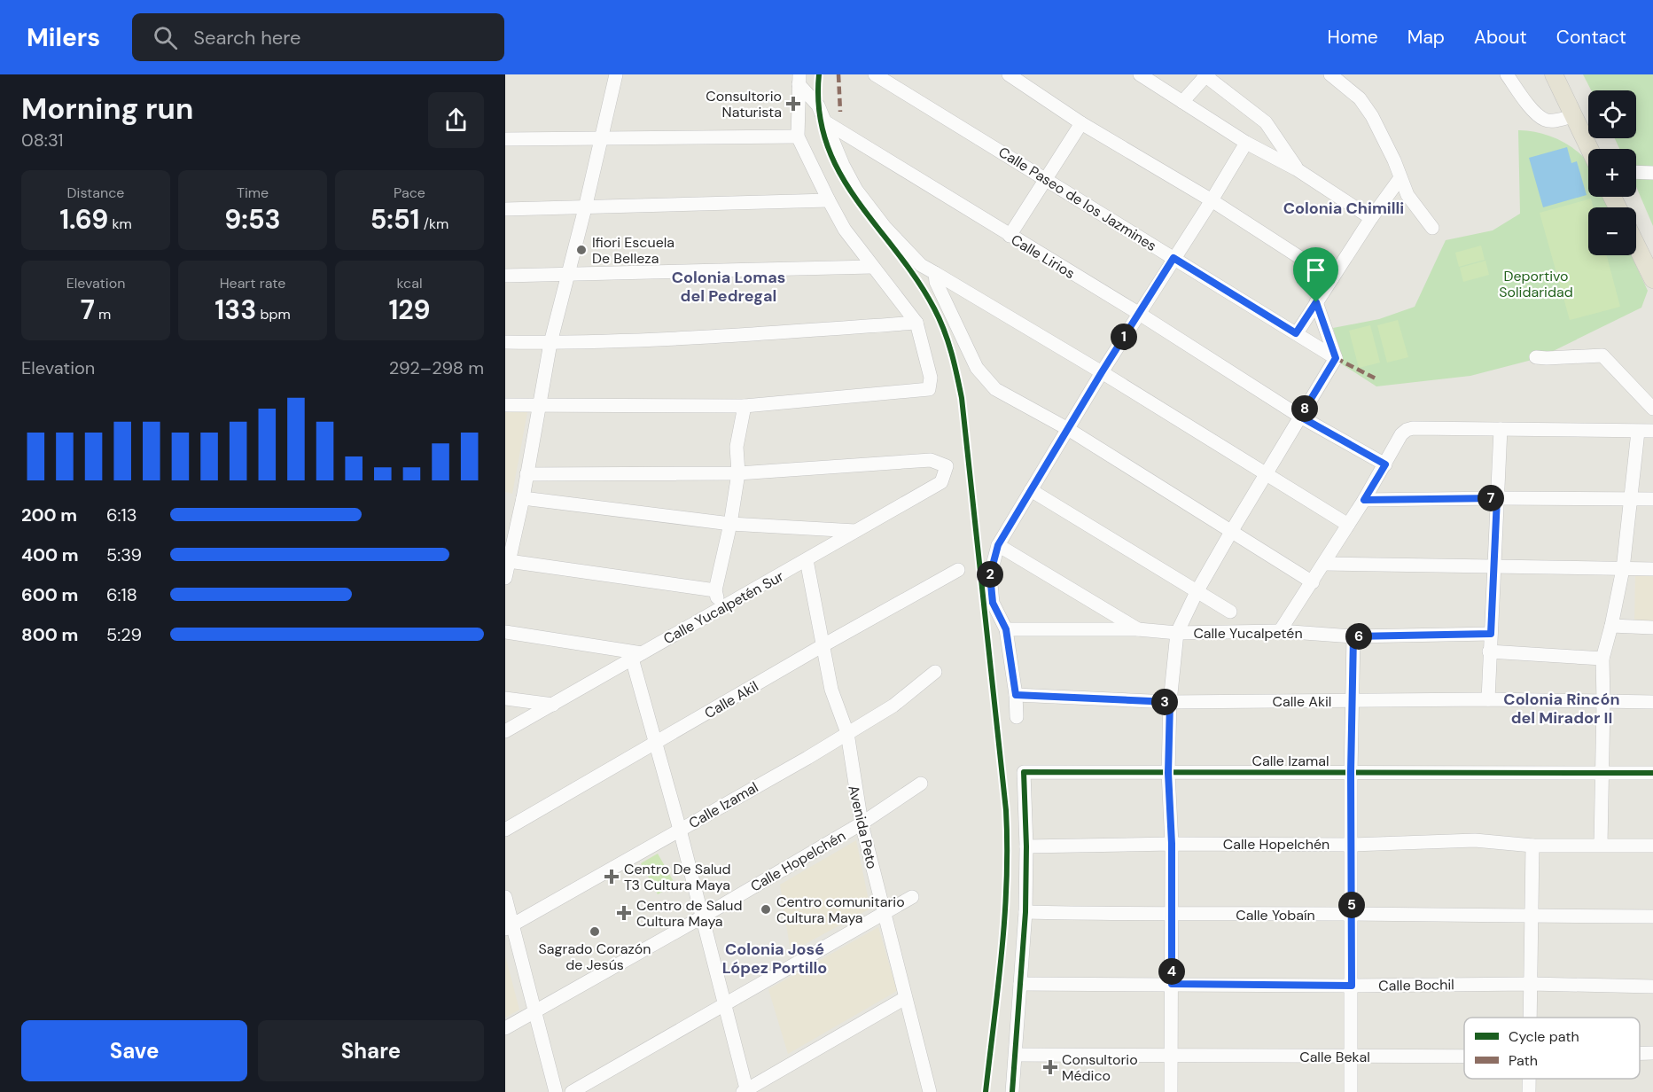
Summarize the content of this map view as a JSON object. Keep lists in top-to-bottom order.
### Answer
{
  "streets": {
    "street": [
      "Calle Paseo de los Jazmines",
      "Calle Lirios",
      "Calle Yucalpetén Sur",
      "Calle Yucalpetén",
      "Calle Akil",
      "Calle Izamal",
      "Avenida Peto",
      "Calle Hopelchén",
      "Calle Yobaín",
      "Calle Bochil",
      "Calle Bekal"
    ]
  },
  "crossings": [
    ["Calle Yucalpetén Sur", "Avenida Peto"],
    ["Calle Akil", "Avenida Peto"],
    ["Calle Izamal", "Avenida Peto"],
    ["Calle Izamal", "Calle Hopelchén"],
    ["Avenida Peto", "Calle Hopelchén"]
  ],
  "districts": [
    "Colonia Chimilli",
    "Colonia Lomas del Pedregal",
    "Colonia Rincón del Mirador II",
    "Colonia José López Portillo"
  ],
  "parks": ["Deportivo Solidaridad"],
  "places": {
    "health": [
      "Consultorio Naturista",
      "Centro De Salud T3 Cultura Maya",
      "Centro de Salud Cultura Maya",
      "Consultorio Médico"
    ],
    "other": ["Ifiori Escuela De Belleza", "Centro comunitario Cultura Maya", "Sagrado Corazón de Jesús"]
  },
  "legend": ["Cycle path", "Path"],
  "page": {
    "header": "Milers",
    "search": "Search here",
    "nav": [
      "Home",
      "Map",
      "About",
      "Contact"
    ],
    "heading": ["Morning run", "08:31"],
    "map_buttons": ["+", "−"],
    "stats": [
      ["Distance", "1.69 km"],
      ["Time", "9:53"],
      ["Pace", "5:51 /km"],
      ["Elevation", "7 m"],
      ["Heart rate", "133 bpm"],
      ["kcal", "129"]
    ],
    "pins": [
      "1",
      "8",
      "7",
      "2",
      "6",
      "3",
      "5",
      "4"
    ],
    "chart": ["Elevation", "292–298 m"],
    "list": [
      {
        "name": "200 m",
        "note": "6:13"
      },
      {
        "name": "400 m",
        "note": "5:39"
      },
      {
        "name": "600 m",
        "note": "6:18"
      },
      {
        "name": "800 m",
        "note": "5:29"
      }
    ],
    "buttons": ["Save", "Share"]
  }
}
